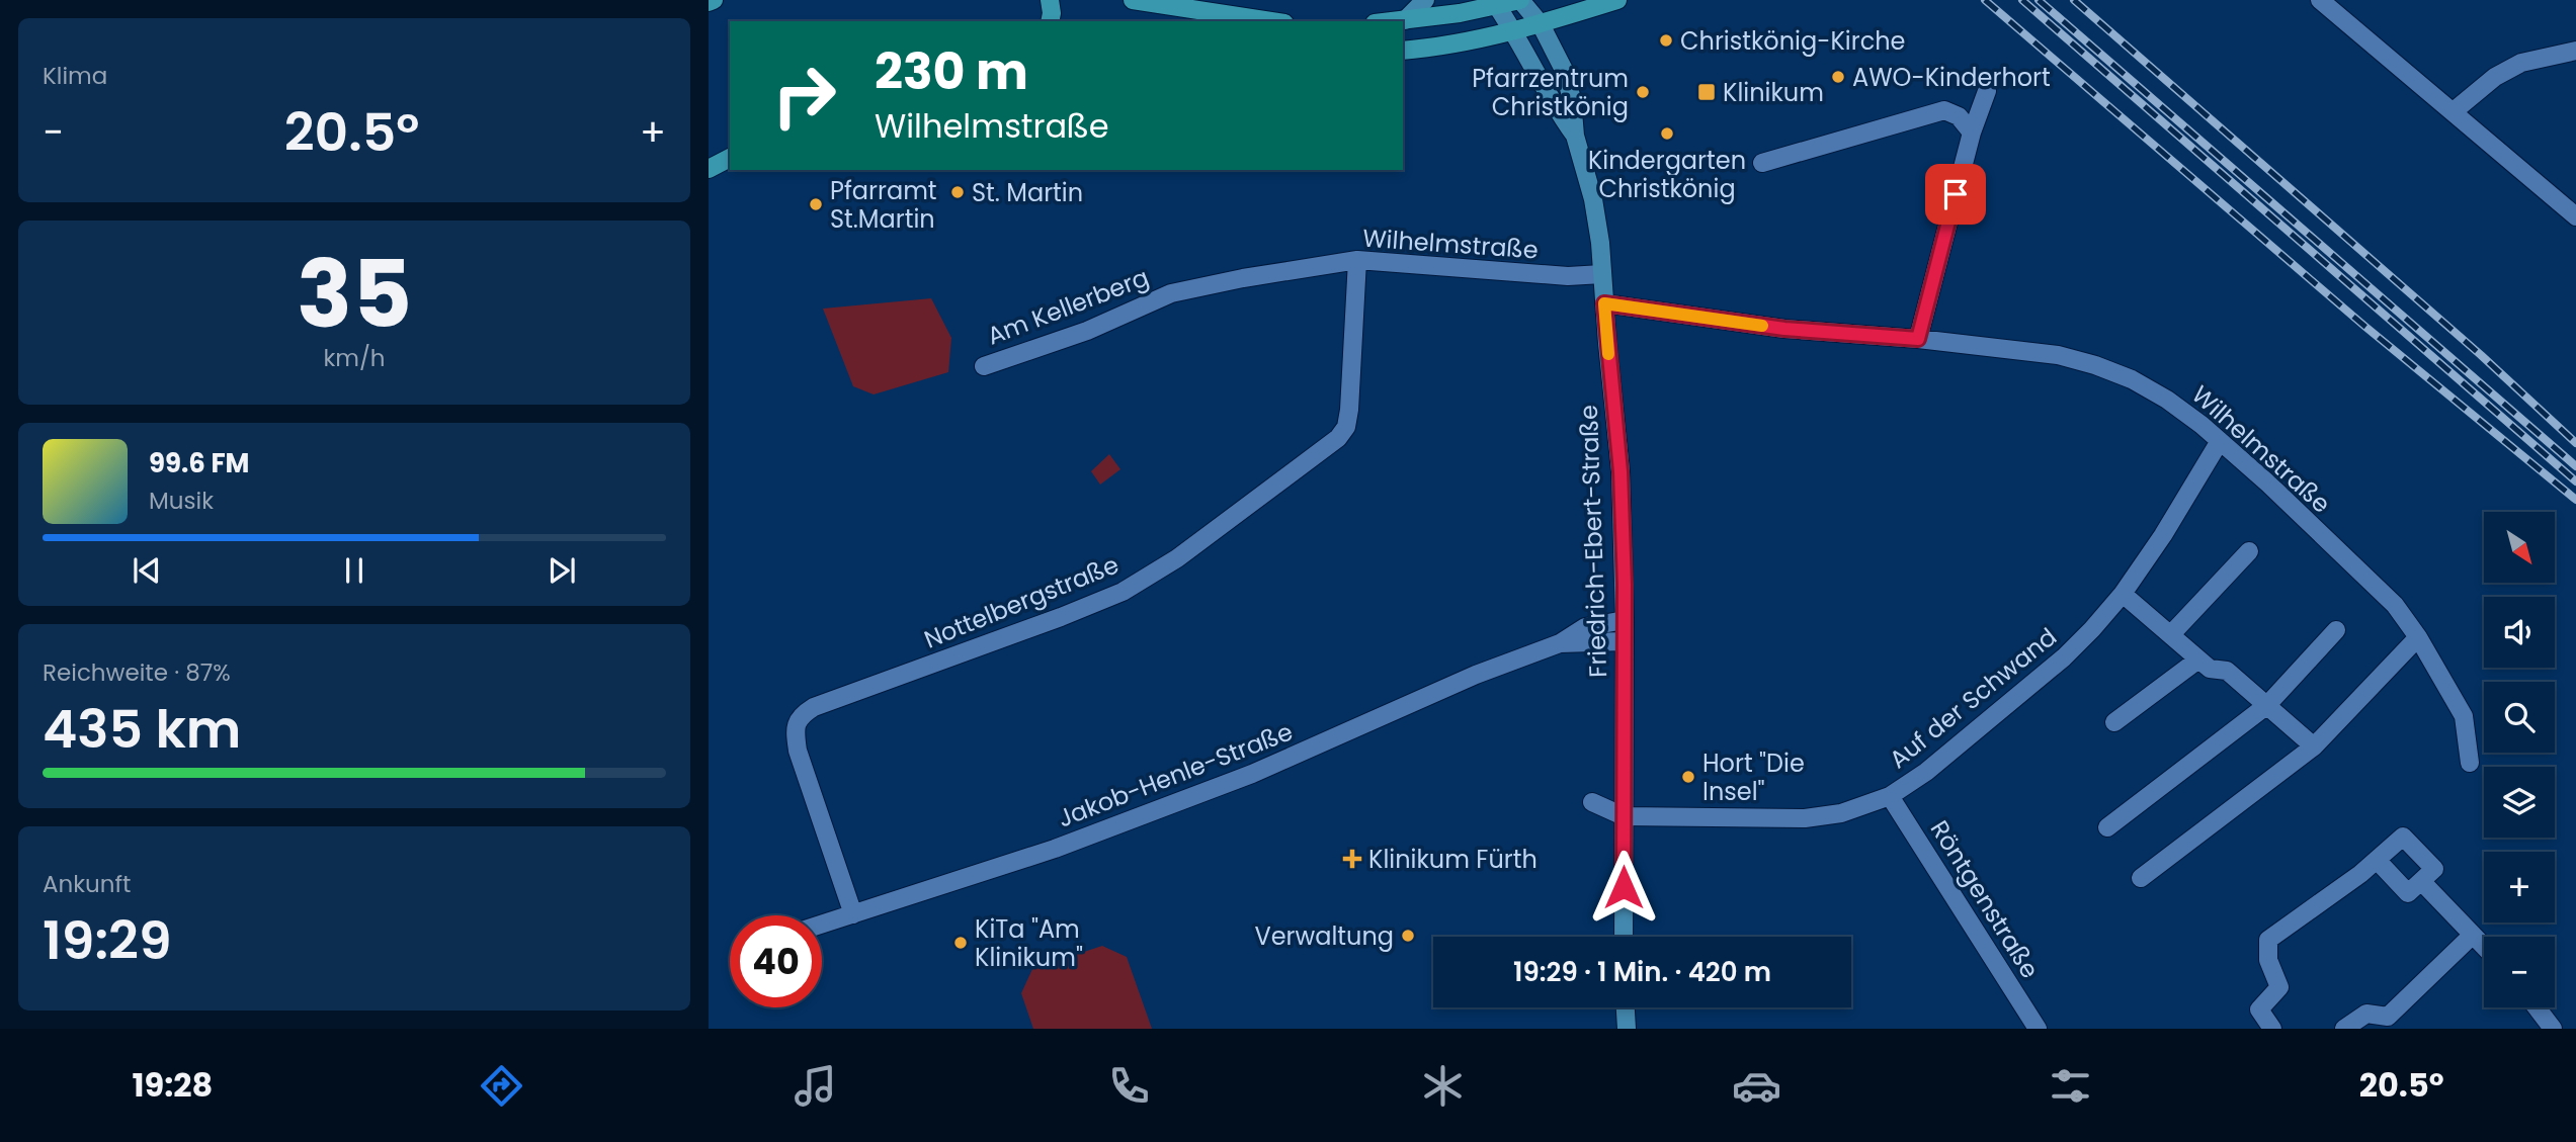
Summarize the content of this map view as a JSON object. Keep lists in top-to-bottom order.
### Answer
{
  "streets": {
    "street": [
      "Wilhelmstraße",
      "Am Kellerberg",
      "Friedrich-Ebert-Straße",
      "Nottelbergstraße",
      "Auf der Schwand",
      "Jakob-Henle-Straße",
      "Röntgenstraße"
    ]
  },
  "crossings": [
    ["Wilhelmstraße", "Am Kellerberg"],
    ["Wilhelmstraße", "Friedrich-Ebert-Straße"],
    ["Wilhelmstraße", "Nottelbergstraße"],
    ["Wilhelmstraße", "Auf der Schwand"],
    ["Friedrich-Ebert-Straße", "Auf der Schwand"],
    ["Friedrich-Ebert-Straße", "Jakob-Henle-Straße"],
    ["Nottelbergstraße", "Jakob-Henle-Straße"],
    ["Auf der Schwand", "Röntgenstraße"]
  ],
  "places": {
    "other": [
      "Christkönig-Kirche",
      "AWO-Kinderhort",
      "Pfarrzentrum Christkönig",
      "Kindergarten Christkönig",
      "St. Martin",
      "Pfarramt St.Martin",
      "Hort \"Die Insel\"",
      "Verwaltung",
      "KiTa \"Am Klinikum\""
    ],
    "transit": ["Klinikum"],
    "health": ["Klinikum Fürth"]
  },
  "north": "bottom right",
  "page": {
    "tile": [
      "Klima",
      ["35", "km/h"],
      ["Reichweite · 87%", "435 km"],
      ["Ankunft", "19:29"]
    ],
    "turn": ["230 m", "Wilhelmstraße"],
    "heat": ["−", "20.5°", "+"],
    "song": ["99.6 FM", "Musik"],
    "map_buttons": ["+", "−"],
    "limit": "40",
    "trip": "19:29 · 1 Min. · 420 m",
    "tabs": ["19:28", "20.5°"]
  }
}
